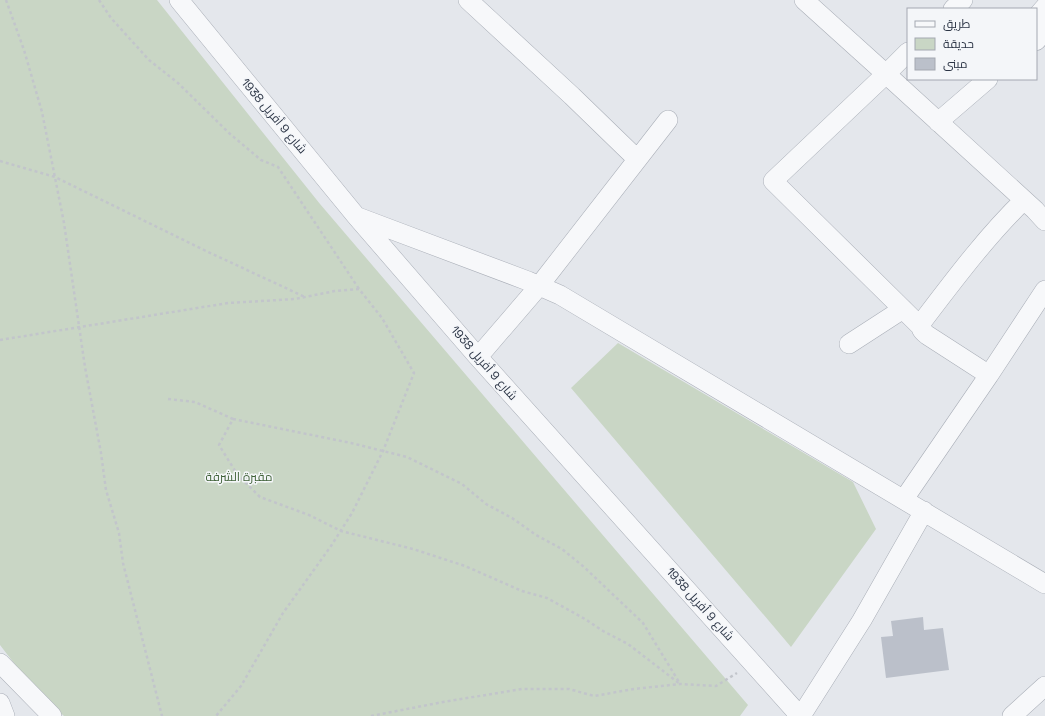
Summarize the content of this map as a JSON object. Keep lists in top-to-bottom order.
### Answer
{
  "streets": {
    "street": ["شارع 9 أفريل 1938"]
  },
  "parks": ["مقبرة الشرفة"],
  "legend": ["طريق", "حديقة", "مبنى"]
}
